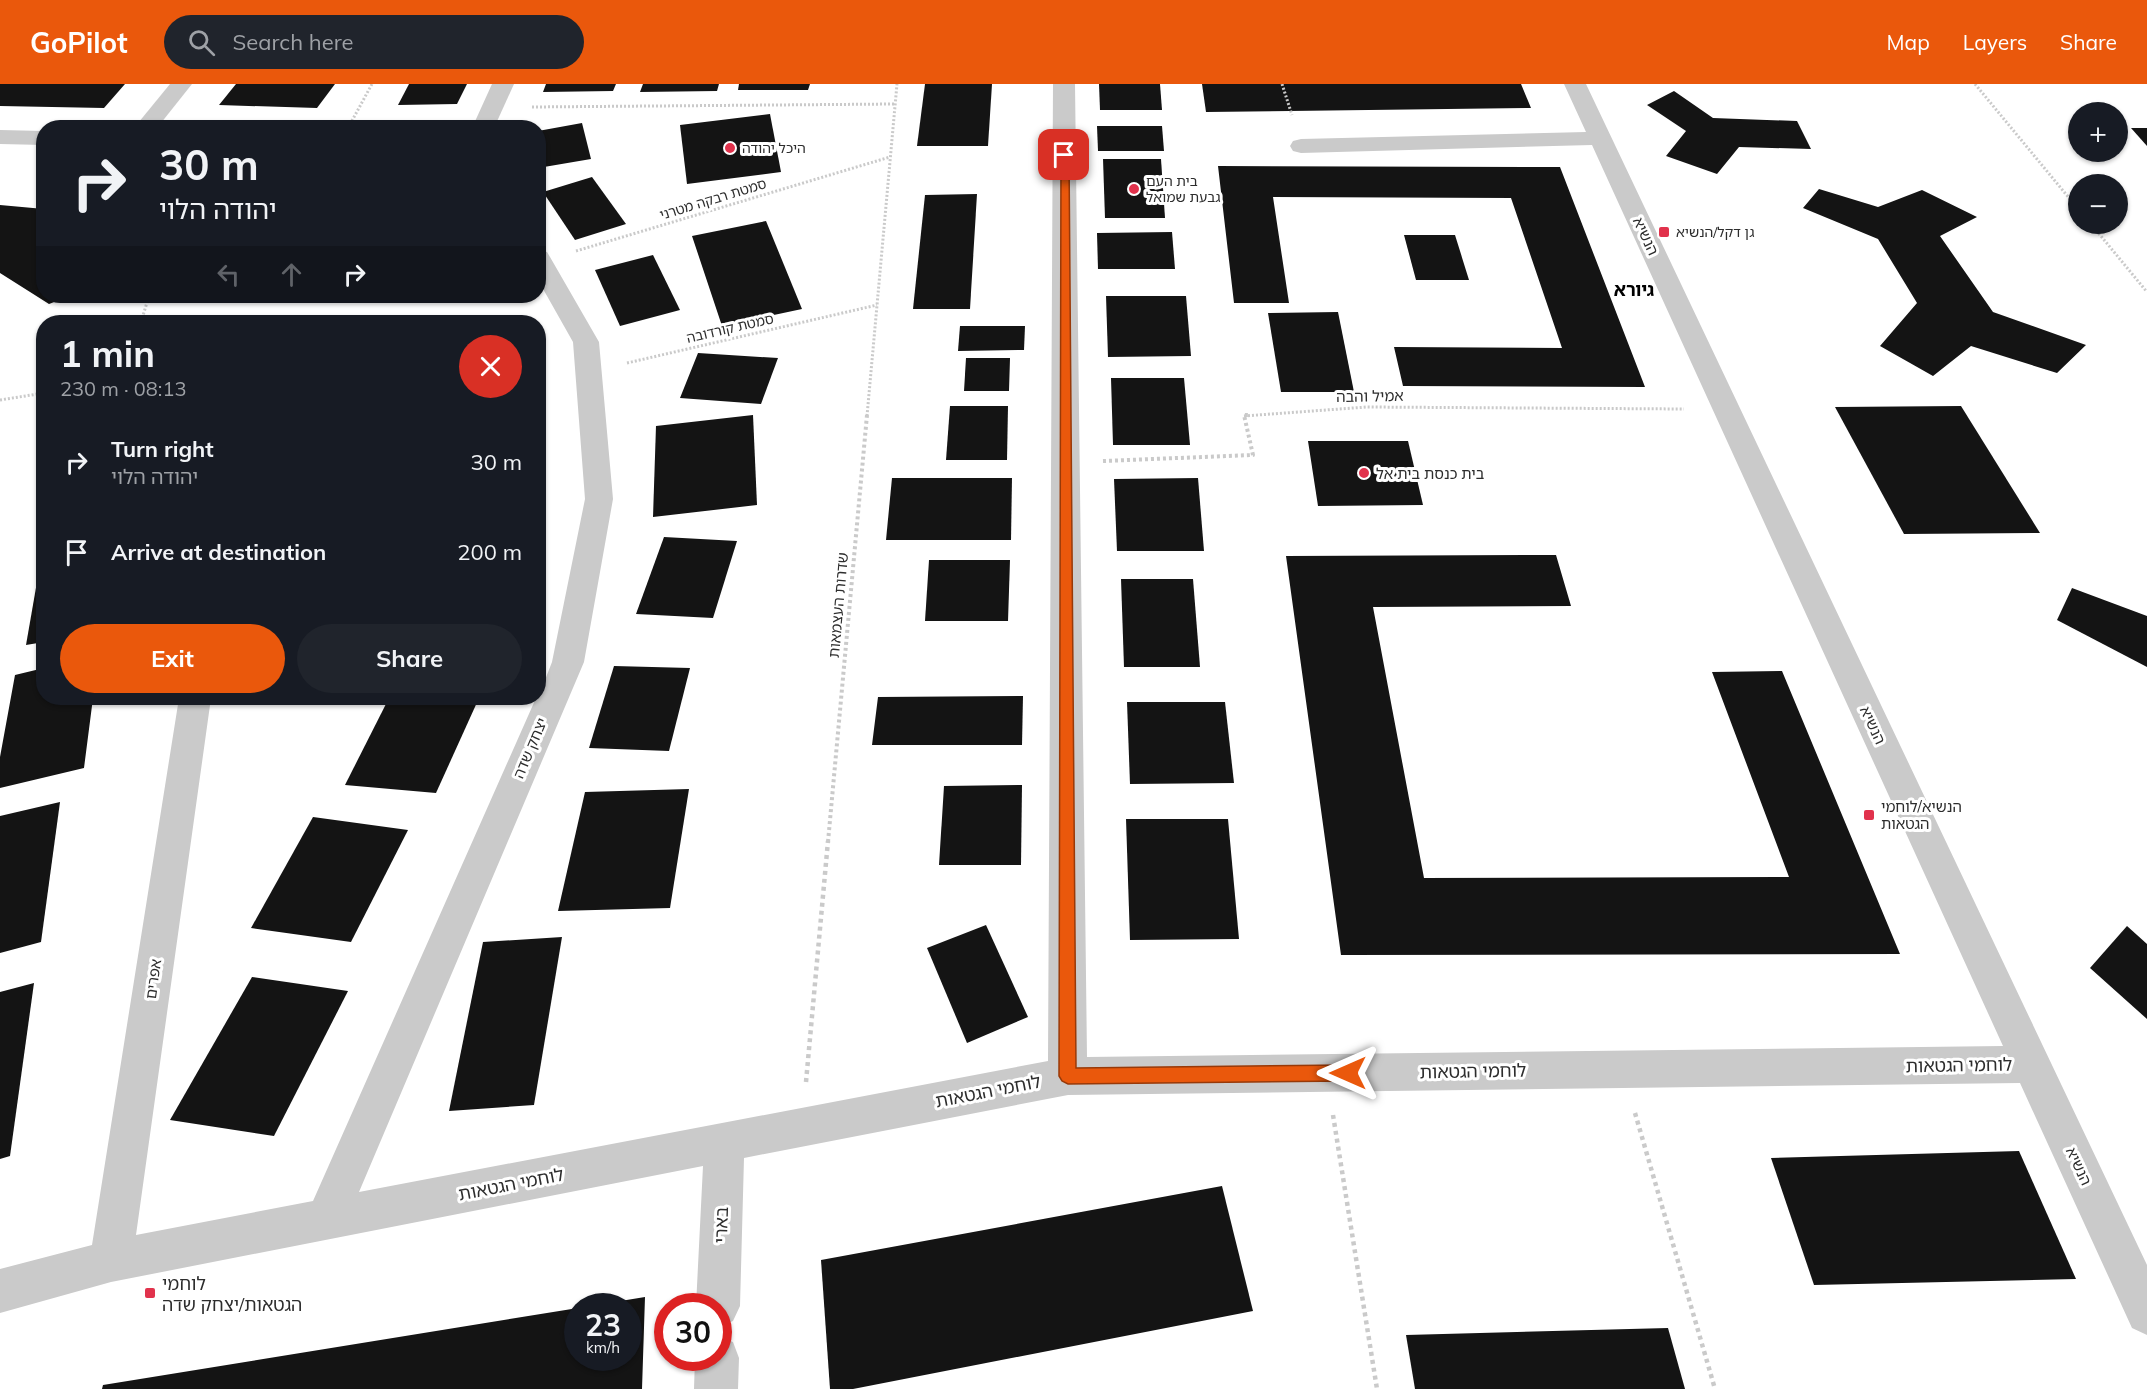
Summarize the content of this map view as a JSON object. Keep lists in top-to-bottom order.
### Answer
{
  "streets": {
    "street": [
      "הנשיא",
      "יצחק שדה",
      "אפרים",
      "לוחמי הגטאות",
      "בארי"
    ],
    "path": [
      "סמטת רבקה מטרני",
      "סמטת קורדובה",
      "אמיל והבה",
      "שדרות העצמאות"
    ]
  },
  "crossings": [
    ["סמטת רבקה מטרני", "שדרות העצמאות"],
    ["הנשיא", "אמיל והבה"],
    ["הנשיא", "לוחמי הגטאות"],
    ["סמטת קורדובה", "שדרות העצמאות"],
    ["סמטת קורדובה", "יצחק שדה"],
    ["שדרות העצמאות", "לוחמי הגטאות"],
    ["יצחק שדה", "לוחמי הגטאות"],
    ["אפרים", "לוחמי הגטאות"],
    ["לוחמי הגטאות", "בארי"]
  ],
  "districts": ["גיורא"],
  "places": {
    "other": ["היכל יהודה", "בית העם גבעת שמואל", "בית כנסת בית אל"],
    "transit": ["גן דקל/הנשיא", "הנשיא/לוחמי הגטאות", "לוחמי הגטאות/יצחק שדה"]
  },
  "page": {
    "header": "GoPilot",
    "search": "Search here",
    "nav": ["Map", "Layers", "Share"],
    "map_buttons": ["+", "−"],
    "turn": ["30 m", "יהודה הלוי"],
    "heading": ["1 min", "230 m · 08:13"],
    "list": [
      {
        "name": "Turn right",
        "note": "יהודה הלוי",
        "value": "30 m"
      },
      {
        "name": "Arrive at destination",
        "value": "200 m"
      }
    ],
    "buttons": ["Exit", "Share"],
    "speed": "23 km/h",
    "limit": "30"
  }
}
